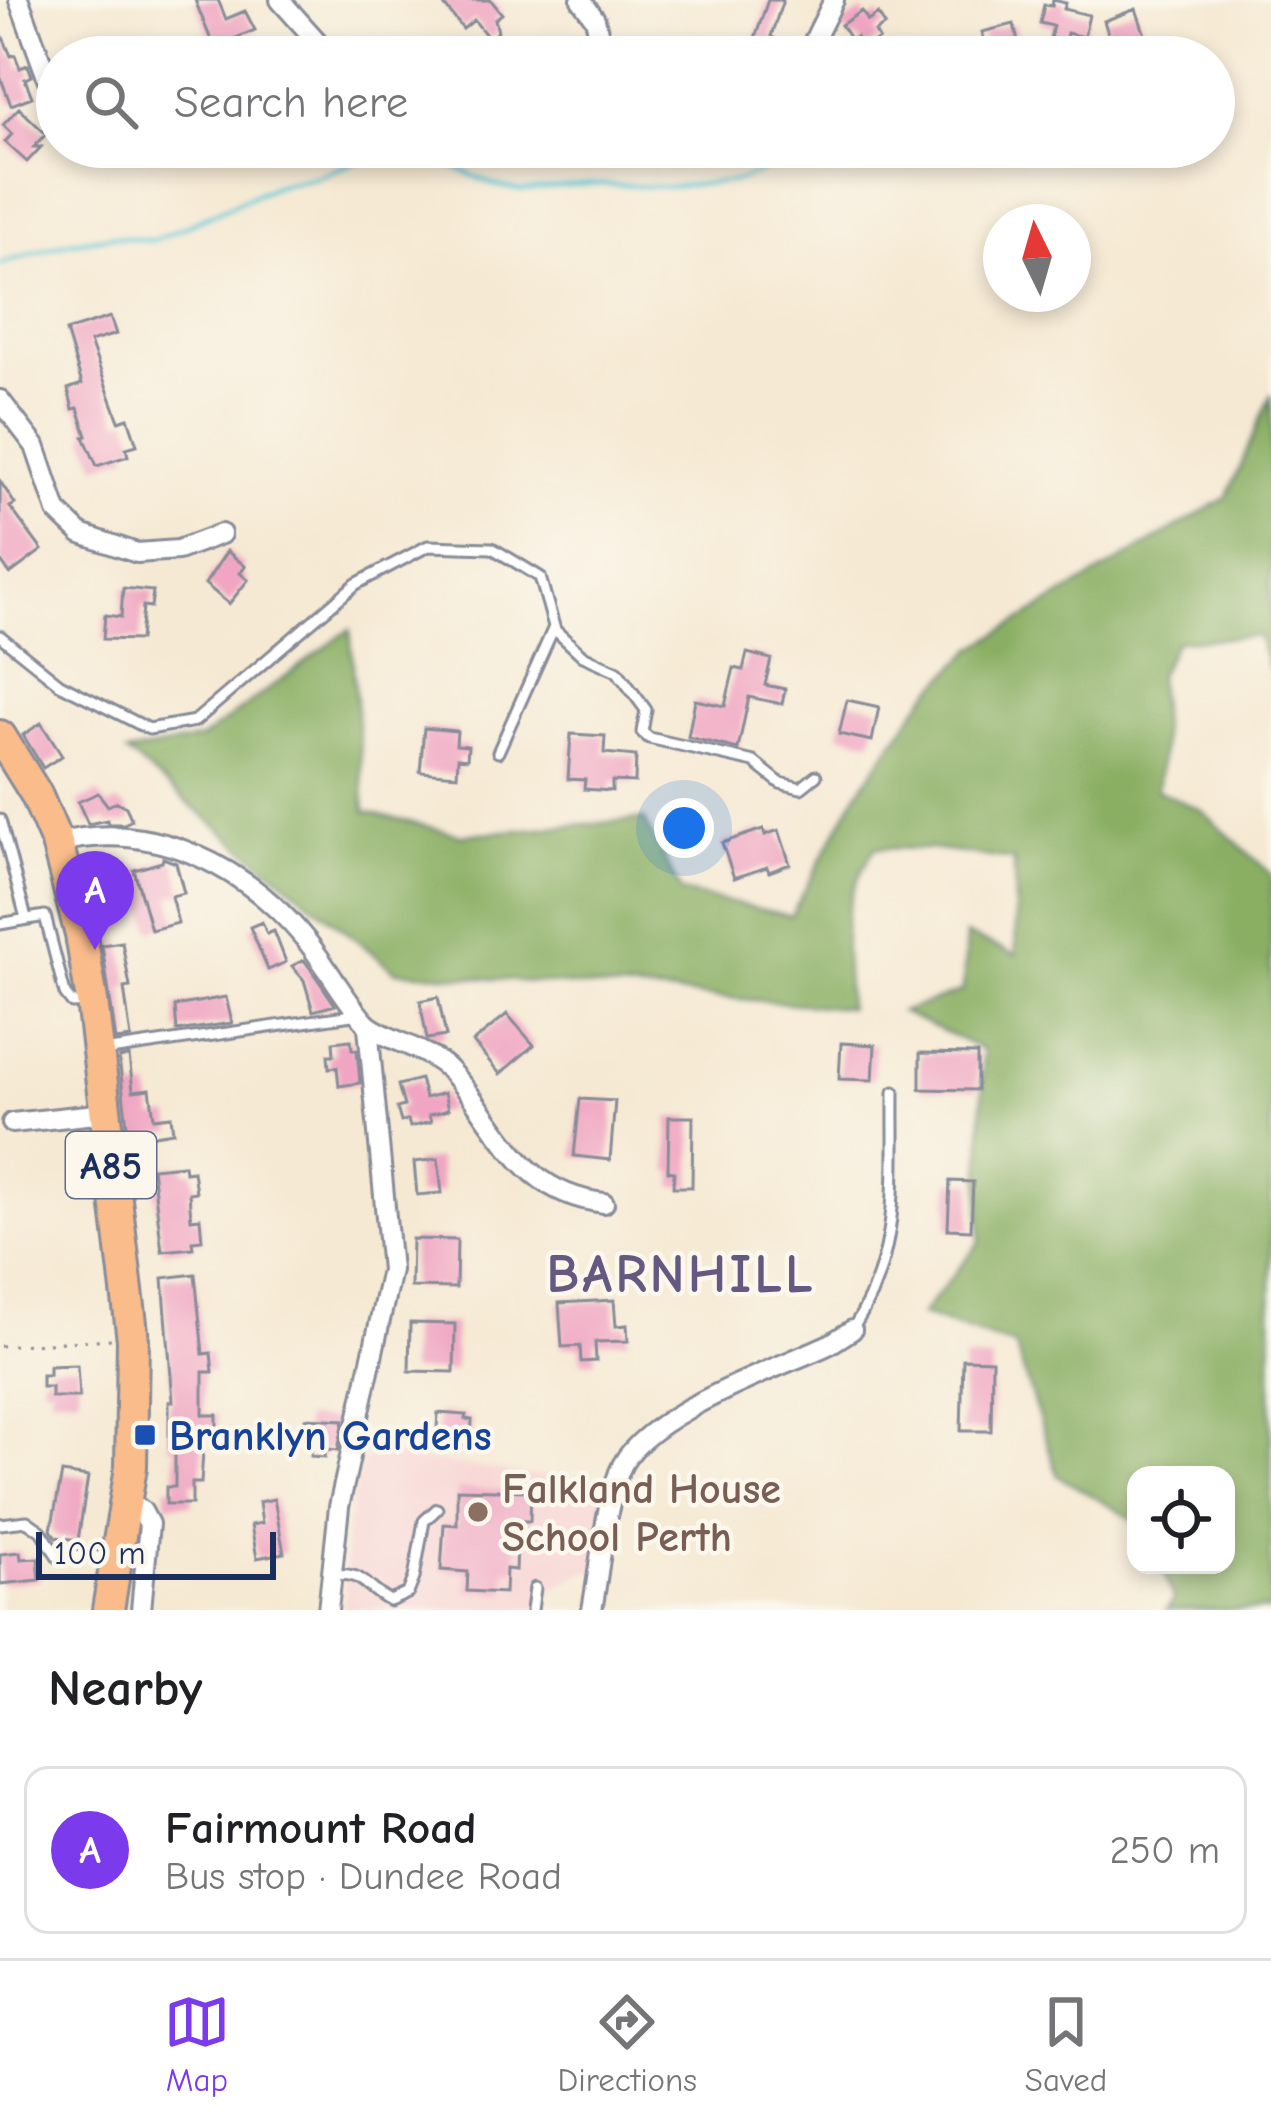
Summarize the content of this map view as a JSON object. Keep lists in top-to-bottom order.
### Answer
{
  "streets": {
    "main road": ["A85"]
  },
  "districts": ["BARNHILL"],
  "places": {
    "transit": ["Branklyn Gardens"],
    "other": ["Falkland House School Perth"]
  },
  "scale_bar": "100 m",
  "north": "top",
  "page": {
    "search": "Search here",
    "pins": "A",
    "scale": "100 m",
    "heading": "Nearby",
    "list": [
      {
        "mark": "A",
        "name": "Fairmount Road",
        "note": "Bus stop · Dundee Road",
        "value": "250 m"
      }
    ],
    "nav": ["Map", "Directions", "Saved"]
  }
}
